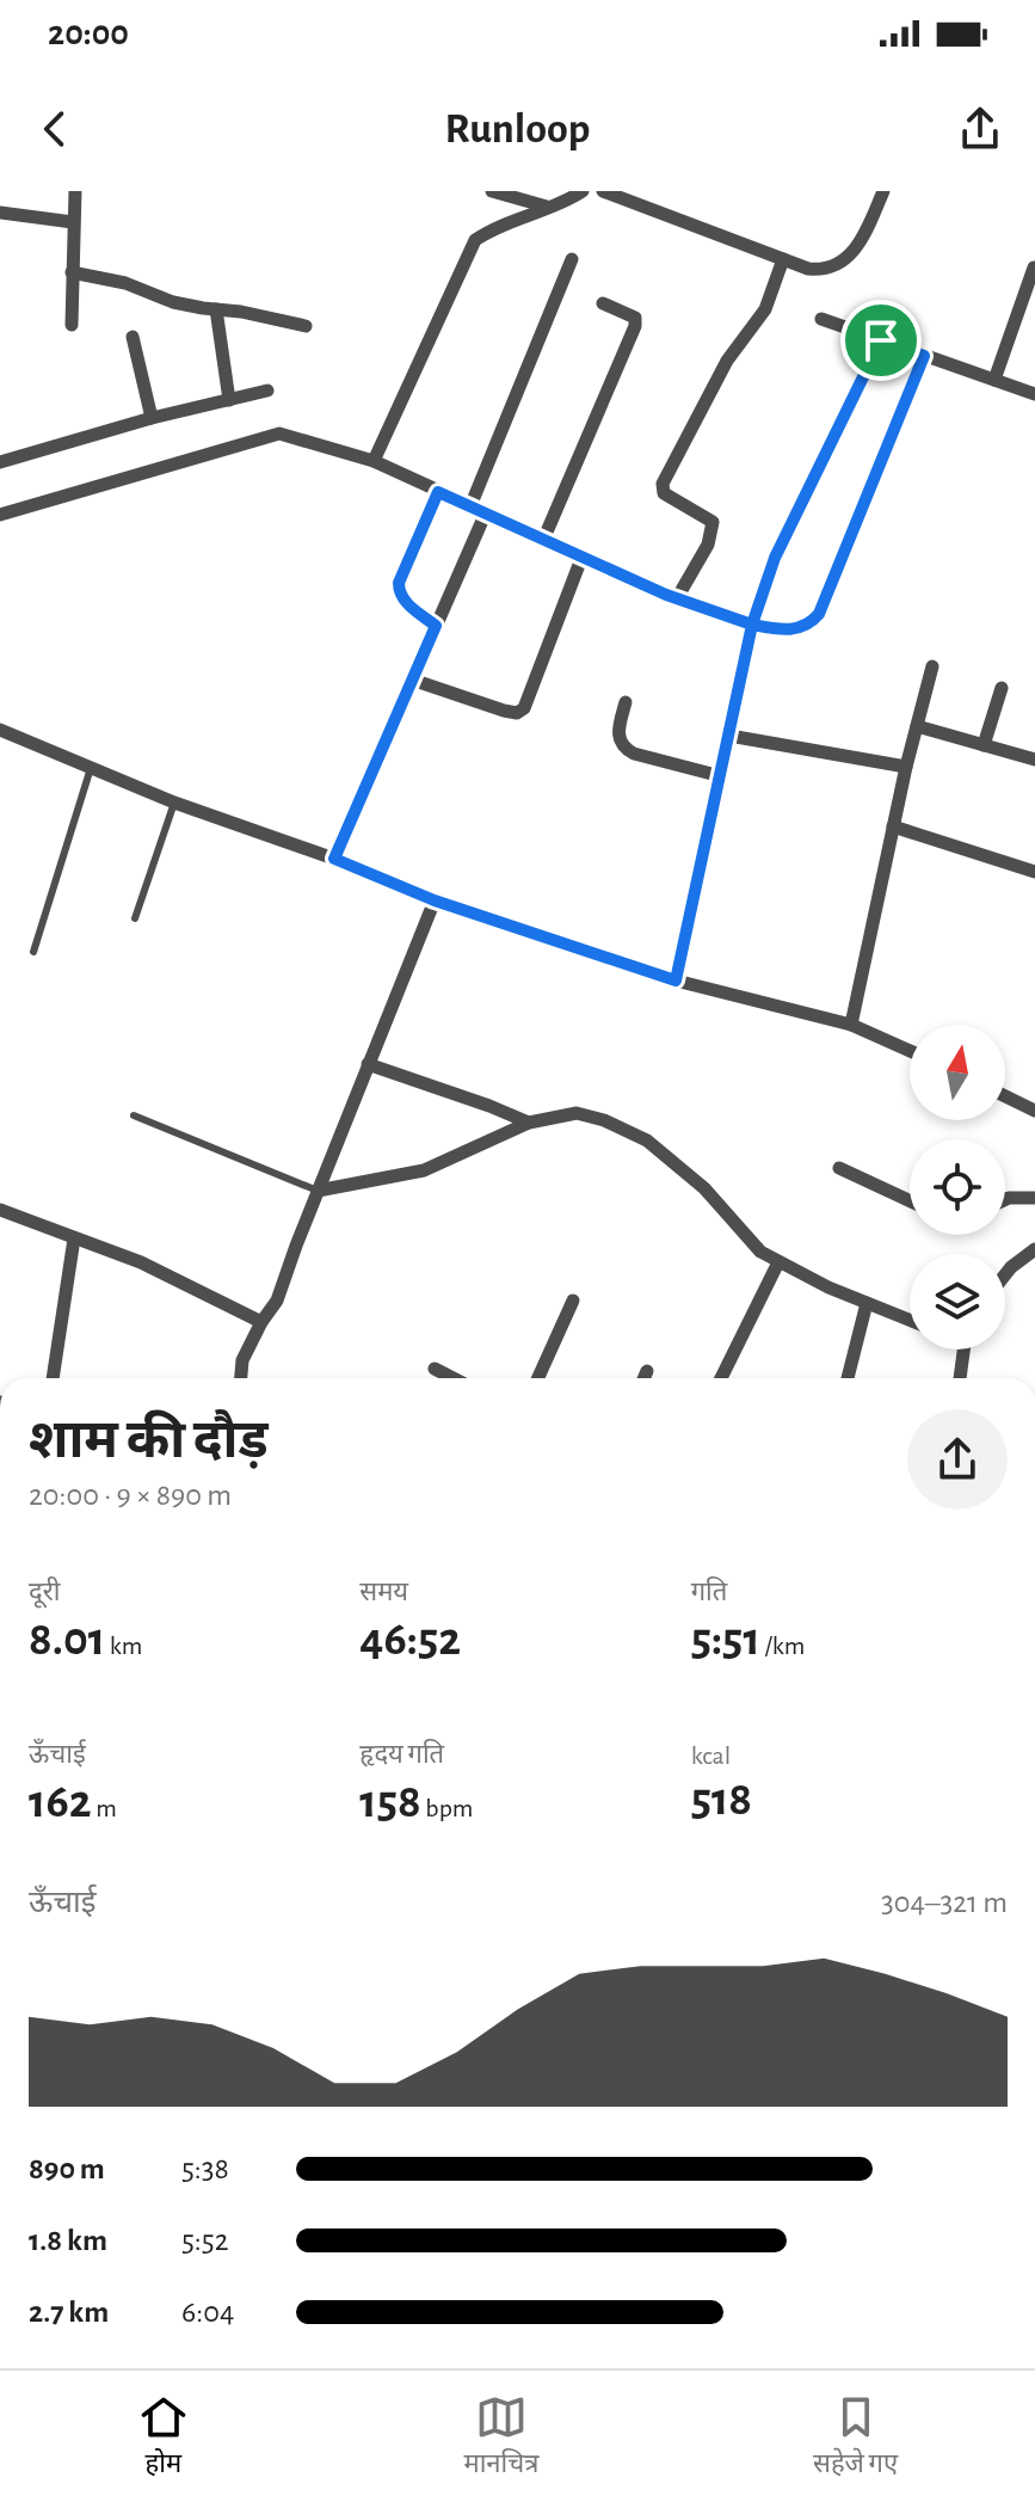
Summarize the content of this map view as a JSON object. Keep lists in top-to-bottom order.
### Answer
{
  "north": "top",
  "page": {
    "status": "20:00",
    "header": "Runloop",
    "heading": ["शाम की दौड़", "20:00 · 9 × 890 m"],
    "stats": [
      ["दूरी", "8.01 km"],
      ["समय", "46:52"],
      ["गति", "5:51 /km"],
      ["ऊँचाई", "162 m"],
      ["हृदय गति", "158 bpm"],
      ["kcal", "518"]
    ],
    "chart": ["ऊँचाई", "304–321 m"],
    "list": [
      {
        "name": "890 m",
        "note": "5:38"
      },
      {
        "name": "1.8 km",
        "note": "5:52"
      },
      {
        "name": "2.7 km",
        "note": "6:04"
      }
    ],
    "tabs": ["होम", "मानचित्र", "सहेजे गए"]
  }
}
